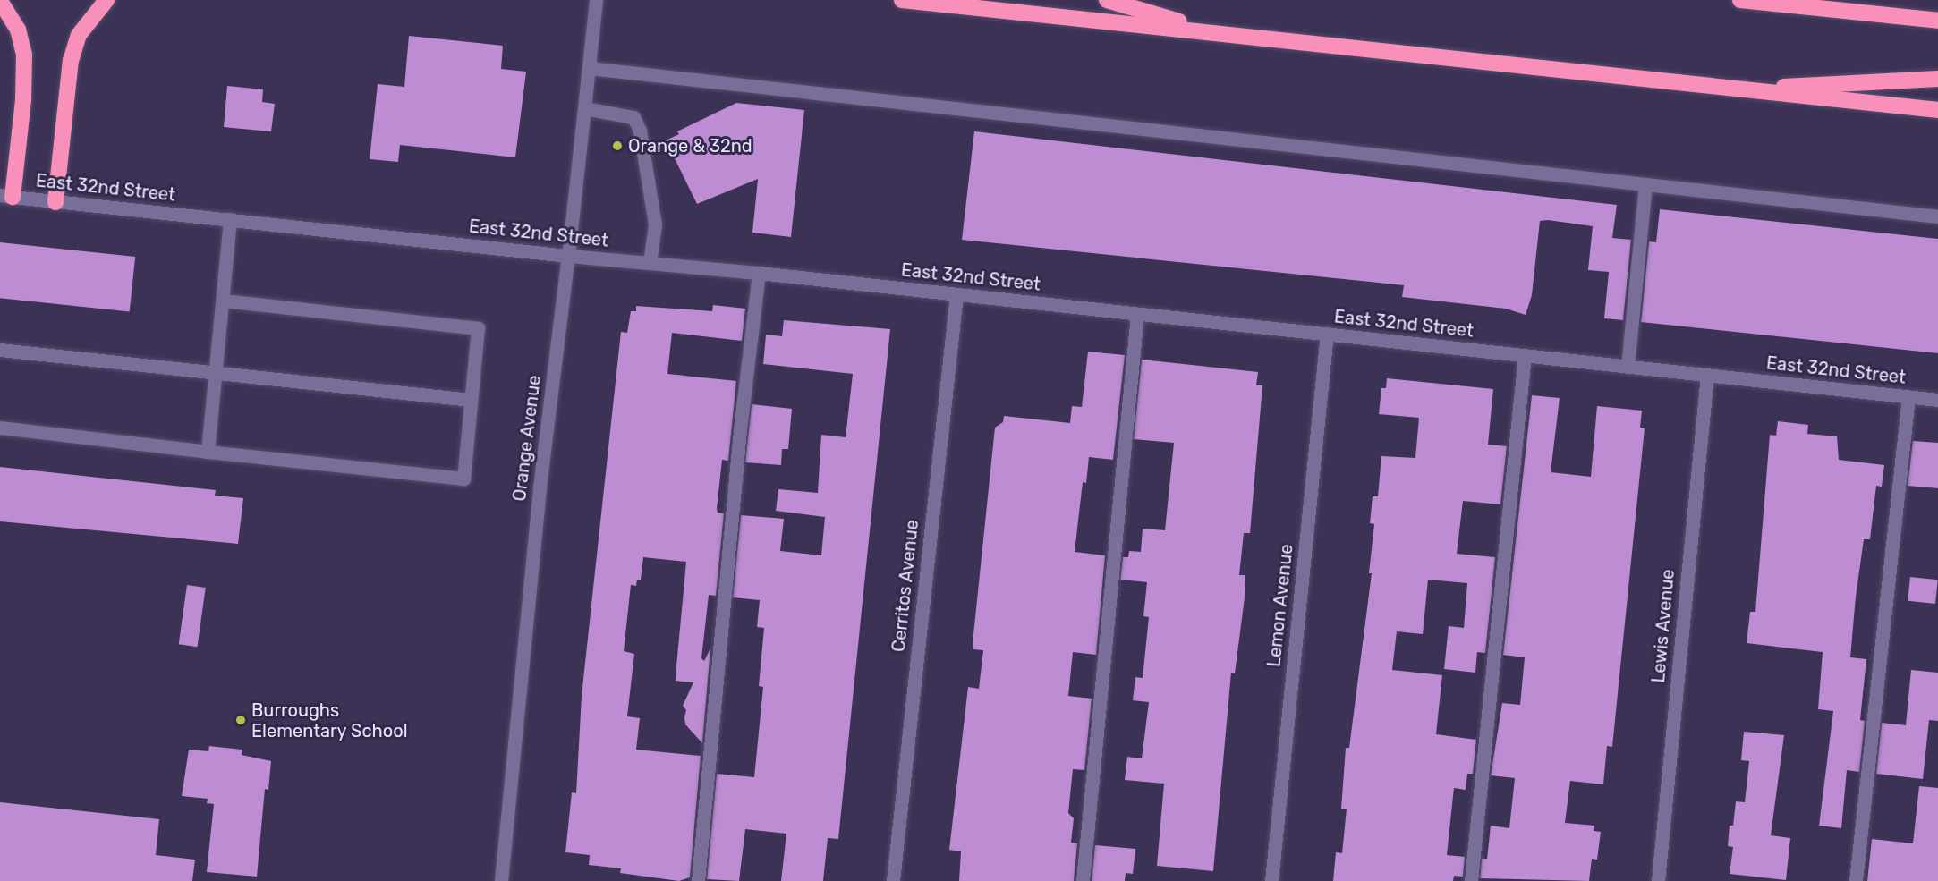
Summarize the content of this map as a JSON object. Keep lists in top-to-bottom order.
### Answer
{
  "streets": {
    "street": [
      "East 32nd Street",
      "Orange Avenue",
      "Cerritos Avenue",
      "Lemon Avenue",
      "Lewis Avenue"
    ]
  },
  "crossings": [
    ["East 32nd Street", "Orange Avenue"],
    ["East 32nd Street", "Cerritos Avenue"],
    ["East 32nd Street", "Lemon Avenue"],
    ["East 32nd Street", "Lewis Avenue"]
  ],
  "places": ["Orange & 32nd", "Burroughs Elementary School"]
}
